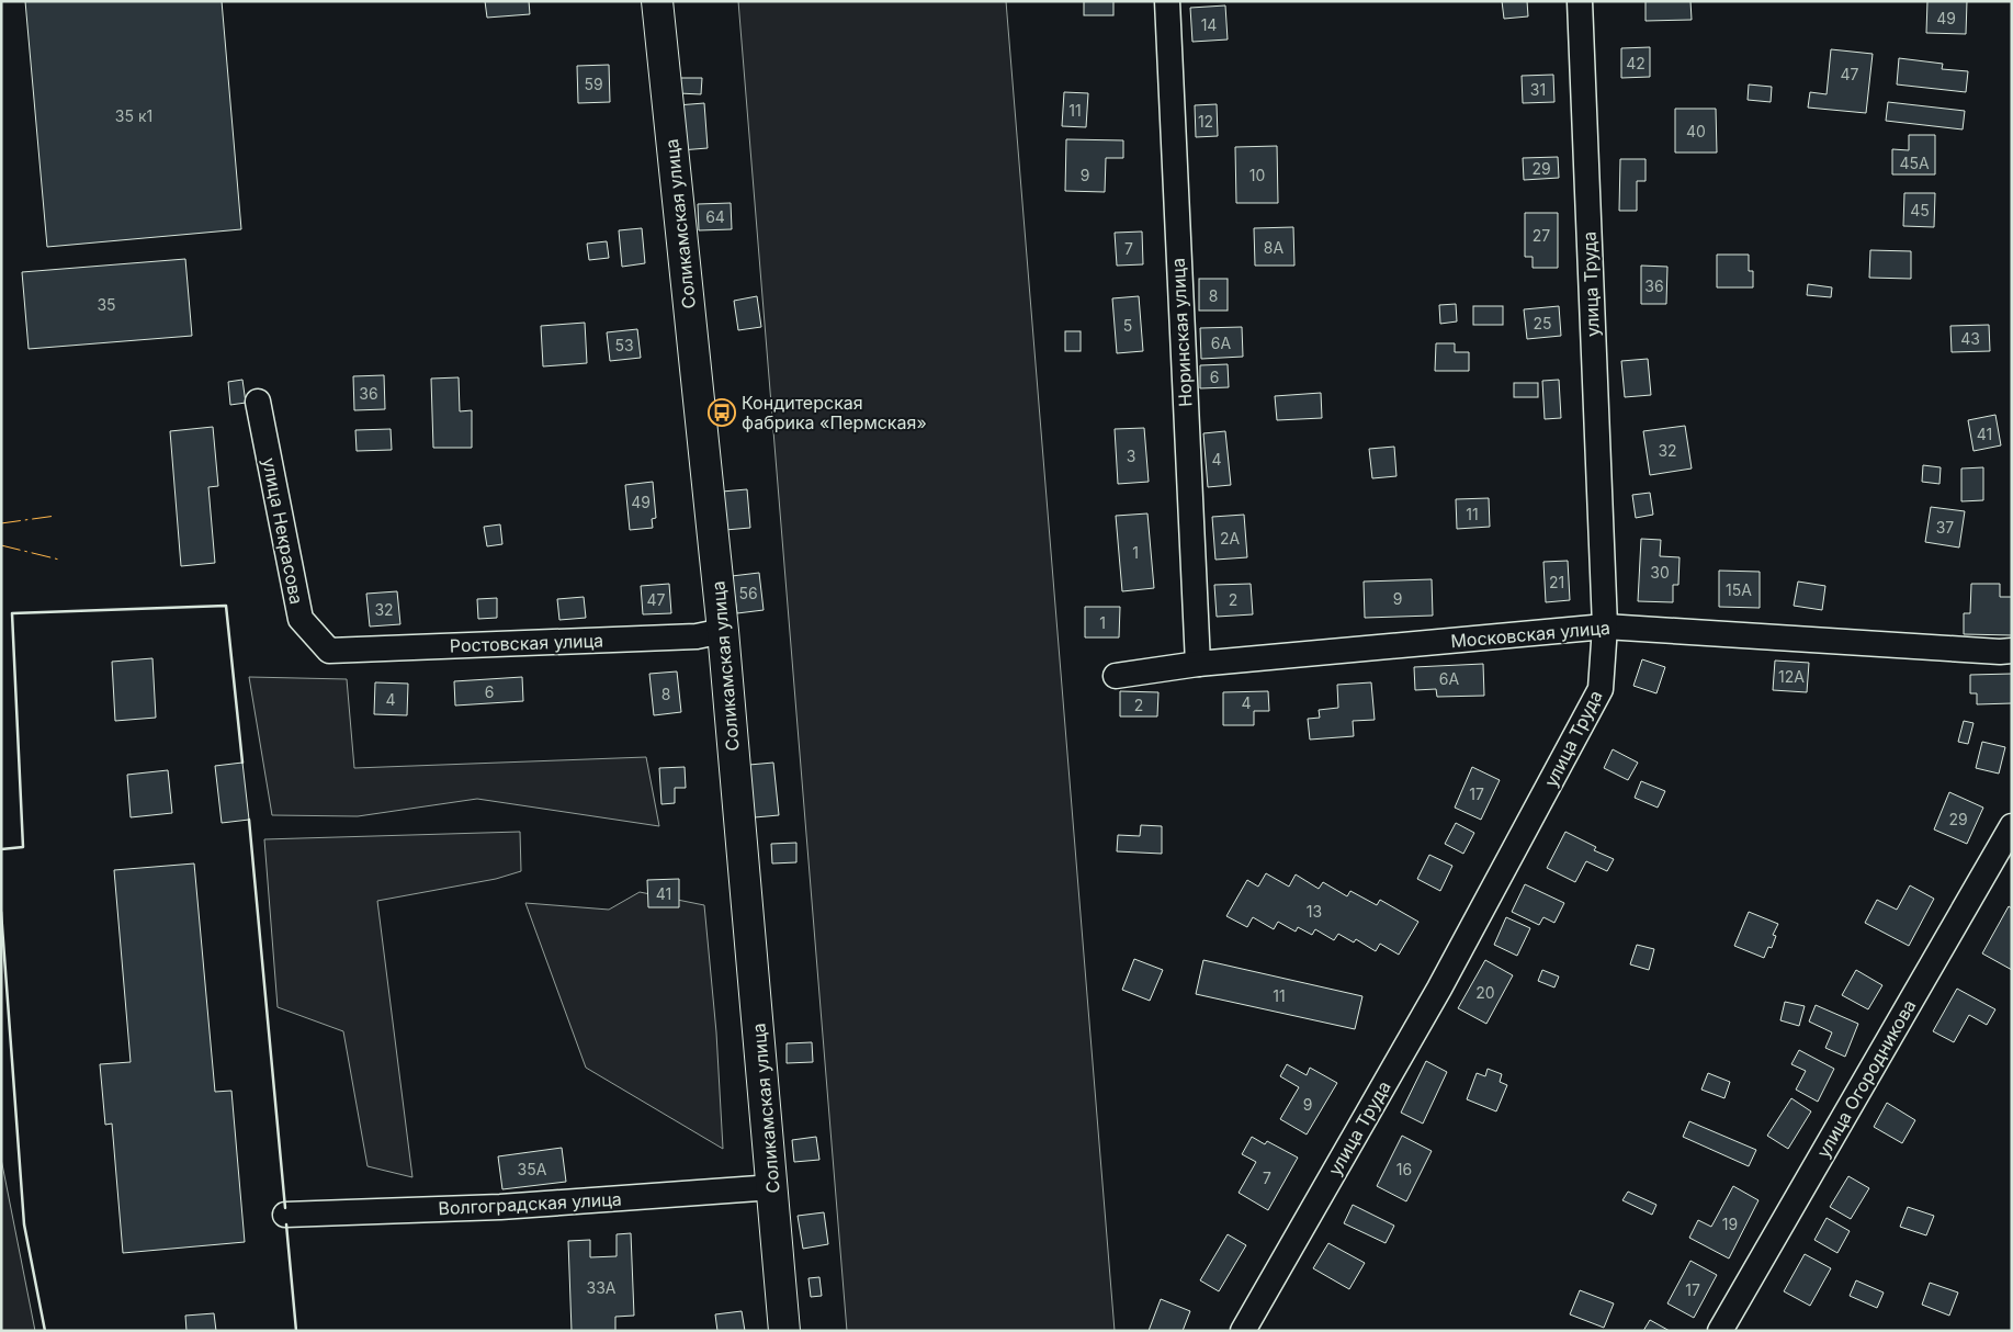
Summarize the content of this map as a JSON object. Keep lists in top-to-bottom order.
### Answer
{
  "streets": {
    "main road": ["Соликамская улица"],
    "street": [
      "улица Труда",
      "Норинская улица",
      "улица Некрасова",
      "Московская улица",
      "Ростовская улица",
      "улица Огородникова",
      "Волгоградская улица"
    ]
  },
  "crossings": [
    ["Соликамская улица", "Ростовская улица"],
    ["Соликамская улица", "Волгоградская улица"],
    ["улица Труда", "Московская улица"],
    ["Норинская улица", "Московская улица"],
    ["улица Некрасова", "Ростовская улица"]
  ],
  "places": {
    "bus stop": ["Кондитерская фабрика «Пермская»"]
  },
  "house_numbers": [
    "49",
    "14",
    "42",
    "47",
    "59",
    "31",
    "11",
    "35 к1",
    "12",
    "40",
    "45А",
    "29",
    "9",
    "10",
    "45",
    "64",
    "27",
    "8А",
    "7",
    "36",
    "8",
    "35",
    "25",
    "5",
    "43",
    "6А",
    "53",
    "6",
    "36",
    "41",
    "32",
    "3",
    "4",
    "49",
    "11",
    "37",
    "2А",
    "1",
    "30",
    "21",
    "15А",
    "56",
    "9",
    "47",
    "2",
    "32",
    "1",
    "12А",
    "6А",
    "6",
    "8",
    "4",
    "4",
    "2",
    "17",
    "29",
    "41",
    "13",
    "20",
    "11",
    "9",
    "35А",
    "16",
    "7",
    "19",
    "33А",
    "17"
  ]
}
